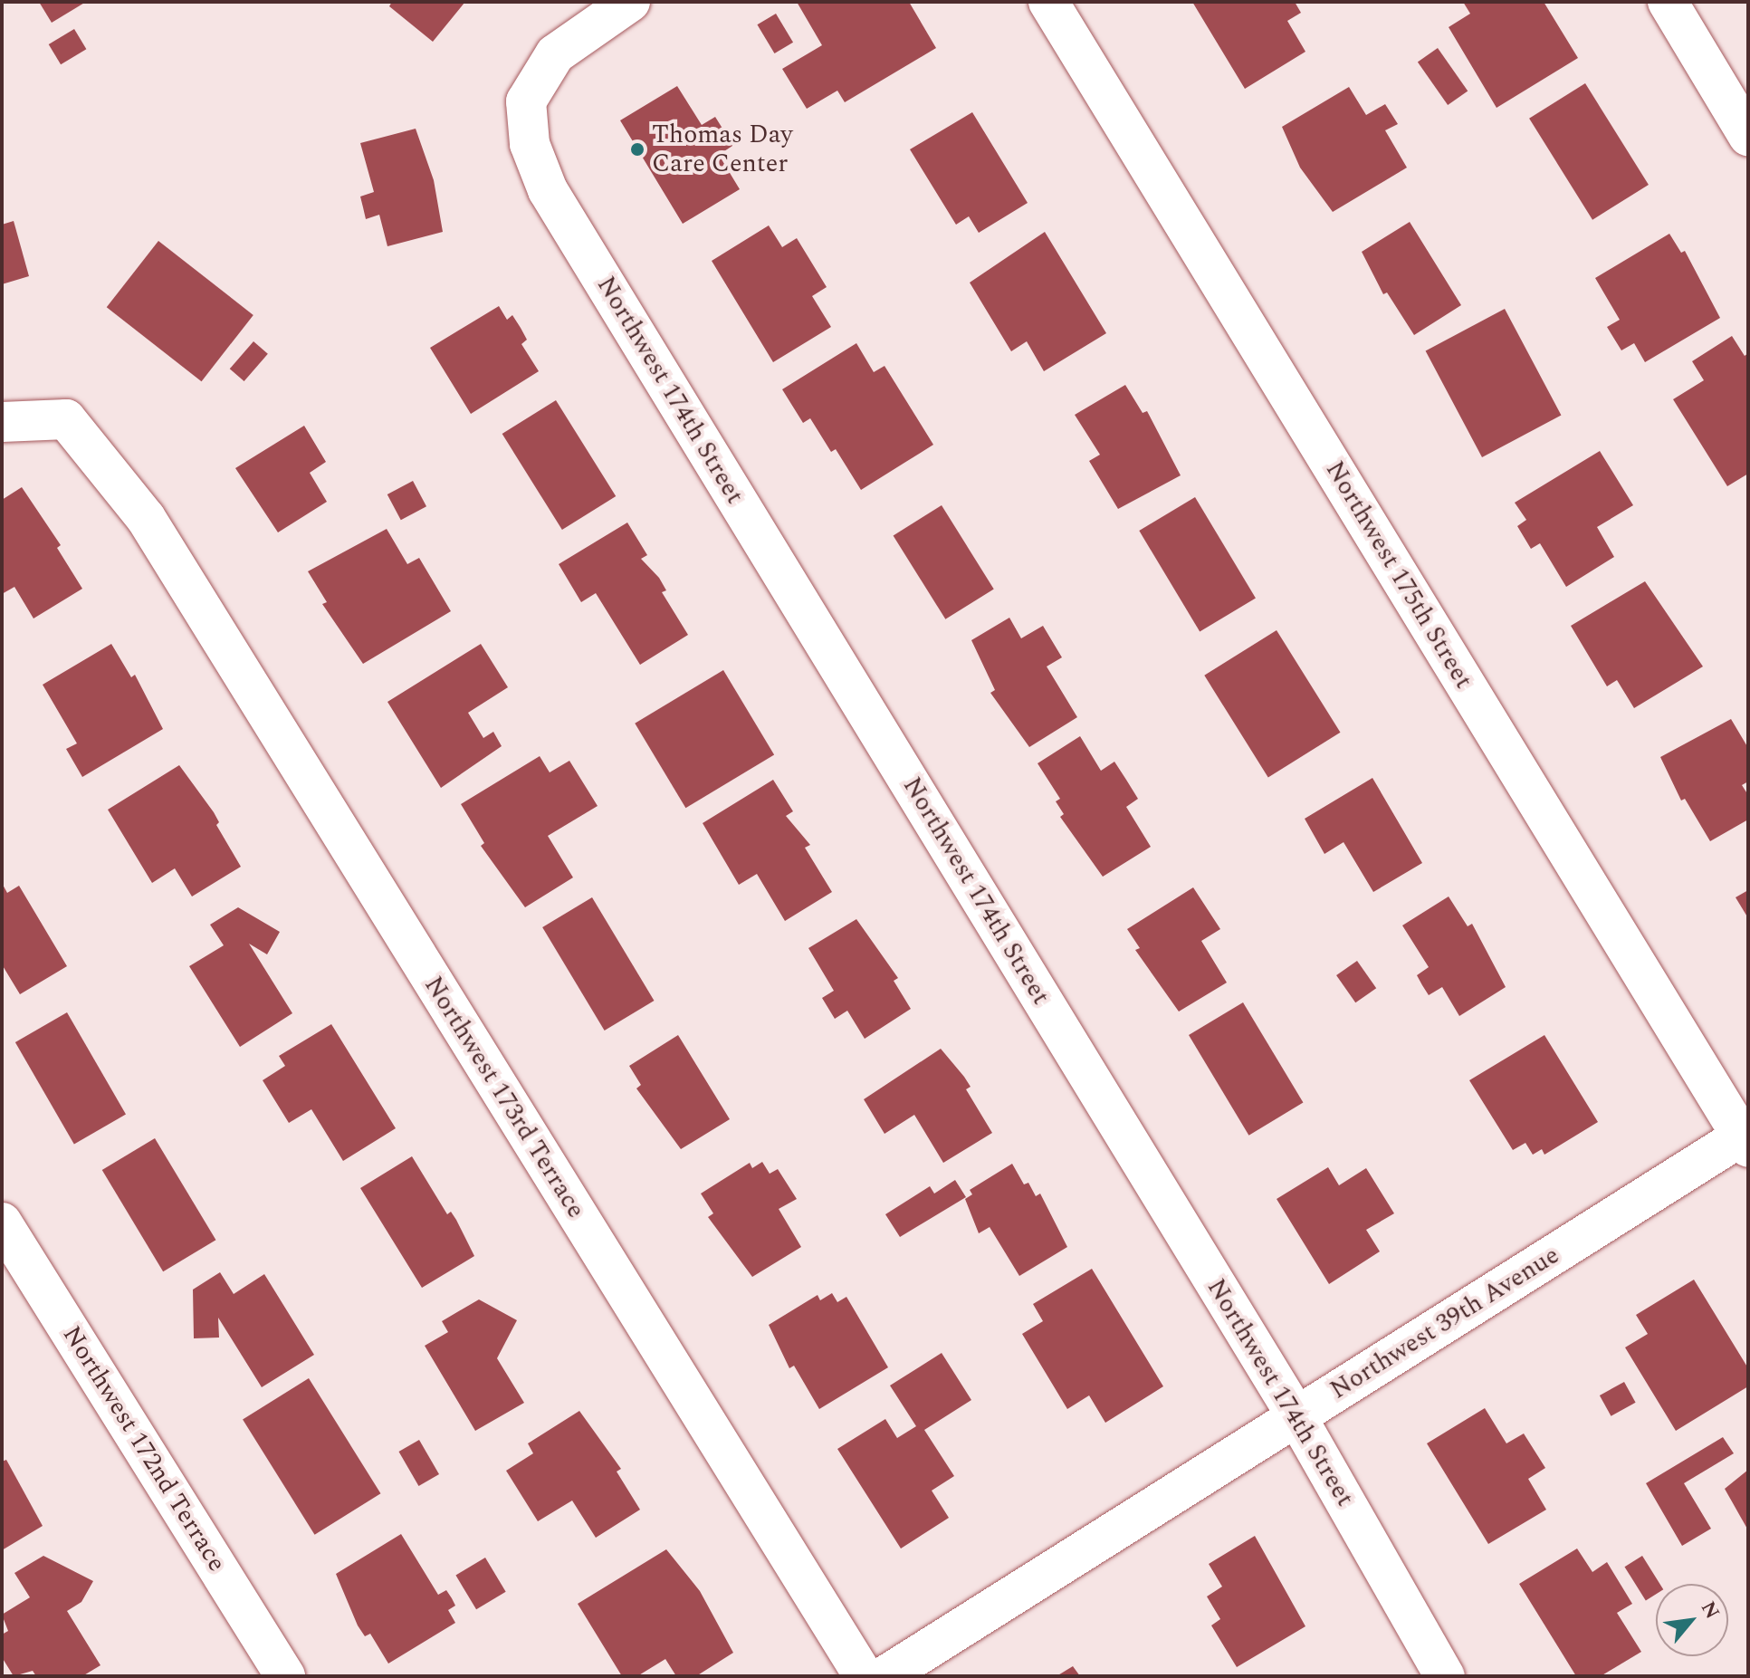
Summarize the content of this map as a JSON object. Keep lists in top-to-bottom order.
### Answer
{
  "streets": {
    "street": [
      "Northwest 174th Street",
      "Northwest 175th Street",
      "Northwest 173rd Terrace",
      "Northwest 39th Avenue",
      "Northwest 172nd Terrace"
    ]
  },
  "crossings": [
    ["Northwest 174th Street", "Northwest 39th Avenue"],
    ["Northwest 175th Street", "Northwest 39th Avenue"]
  ],
  "places": ["Thomas Day Care Center"],
  "north": "top right"
}
